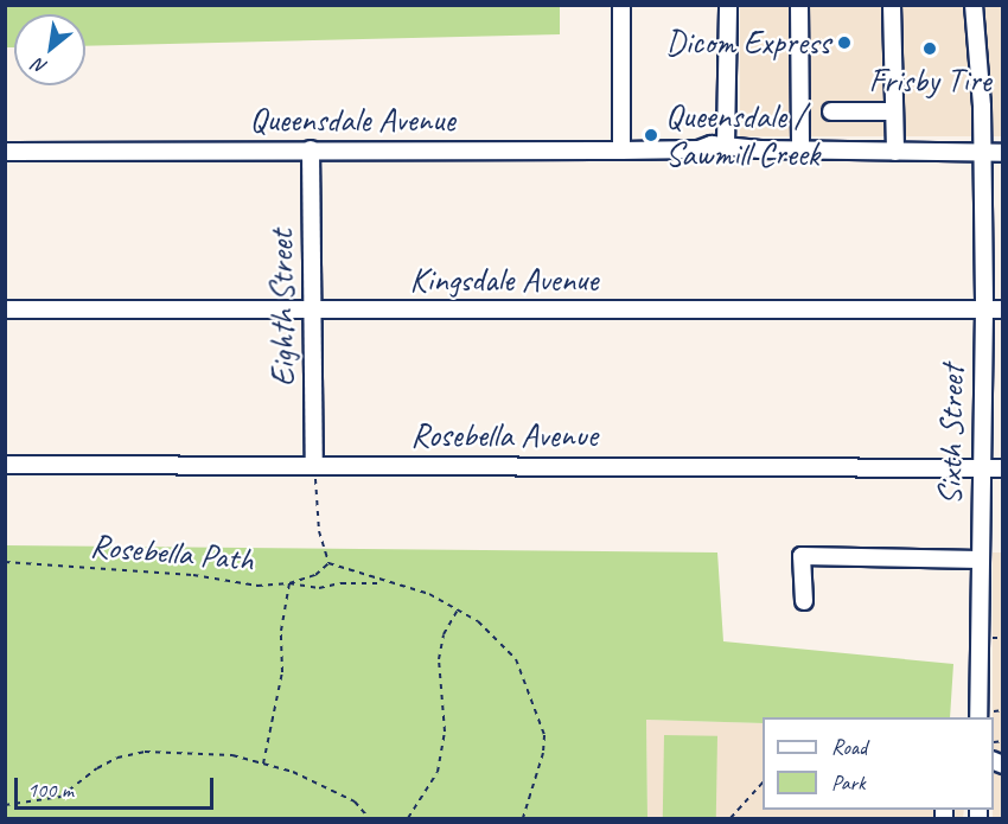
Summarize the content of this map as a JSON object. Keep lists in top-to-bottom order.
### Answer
{
  "streets": {
    "street": [
      "Queensdale Avenue",
      "Kingsdale Avenue",
      "Eighth Street",
      "Rosebella Avenue",
      "Sixth Street"
    ],
    "path": ["Rosebella Path"]
  },
  "crossings": [
    ["Queensdale Avenue", "Eighth Street"],
    ["Queensdale Avenue", "Sixth Street"],
    ["Kingsdale Avenue", "Eighth Street"],
    ["Kingsdale Avenue", "Sixth Street"],
    ["Eighth Street", "Rosebella Avenue"],
    ["Rosebella Avenue", "Sixth Street"]
  ],
  "places": ["Dicom Express", "Frisby Tire", "Queensdale / Sawmill Creek"],
  "legend": ["Road", "Park"],
  "scale_bar": "100 m",
  "north": "bottom left"
}
